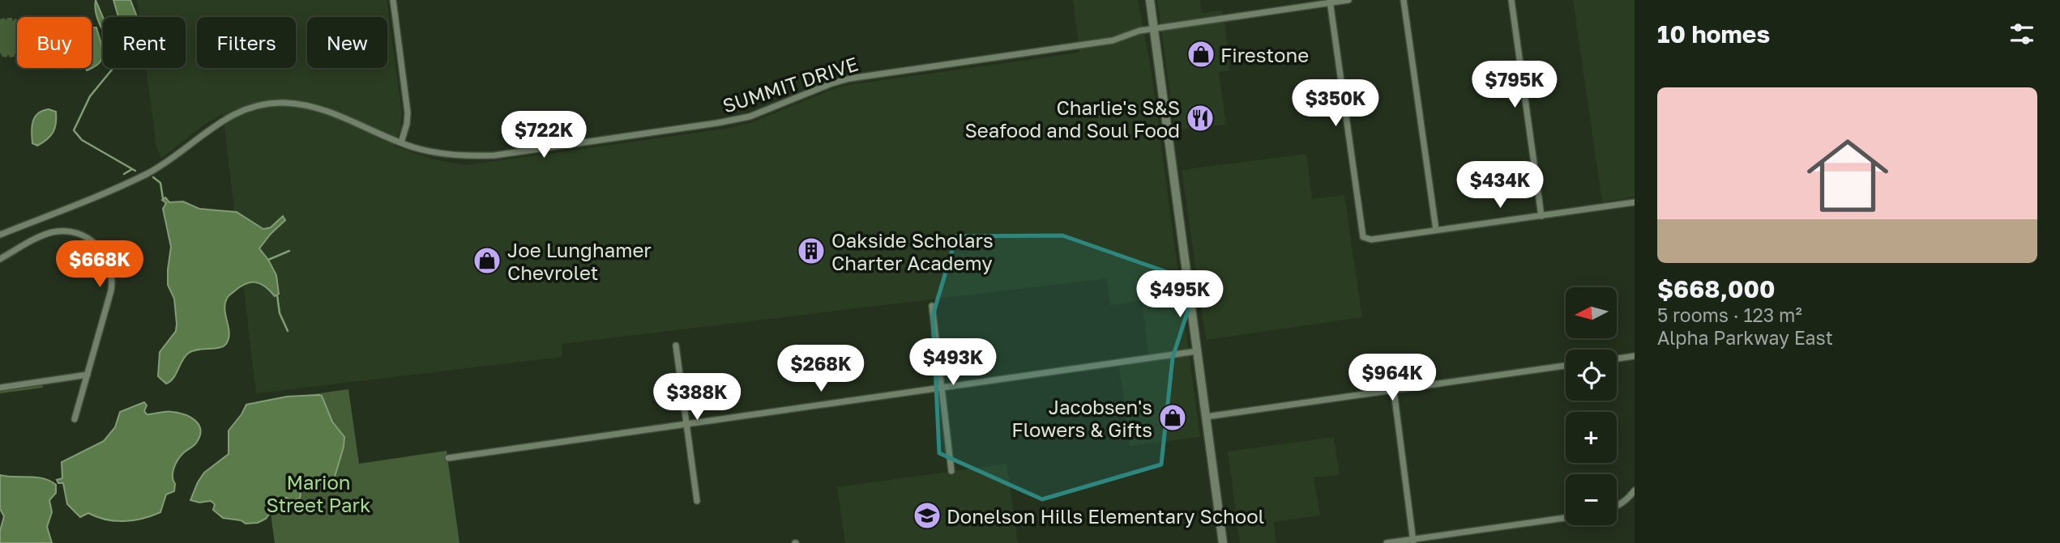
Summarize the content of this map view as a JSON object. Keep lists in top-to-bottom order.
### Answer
{
  "streets": {
    "street": ["SUMMIT DRIVE"]
  },
  "parks": ["Marion Street Park"],
  "places": {
    "shop": ["Firestone", "Joe Lunghamer Chevrolet", "Jacobsen's Flowers & Gifts"],
    "restaurant": ["Charlie's S&S Seafood and Soul Food"],
    "building": ["Oakside Scholars Charter Academy"],
    "school or university": ["Donelson Hills Elementary School"]
  },
  "north": "left",
  "page": {
    "heading": "10 homes",
    "chip": [
      "Buy",
      "Rent",
      "Filters",
      "New"
    ],
    "price": [
      "$795K",
      "$350K",
      "$722K",
      "$434K",
      "$668K",
      "$495K",
      "$493K",
      "$268K",
      "$964K",
      "$388K"
    ],
    "list": [
      {
        "name": "$668,000",
        "note": "5 rooms · 123 m² · Alpha Parkway East"
      }
    ],
    "map_buttons": ["+", "−"]
  }
}
